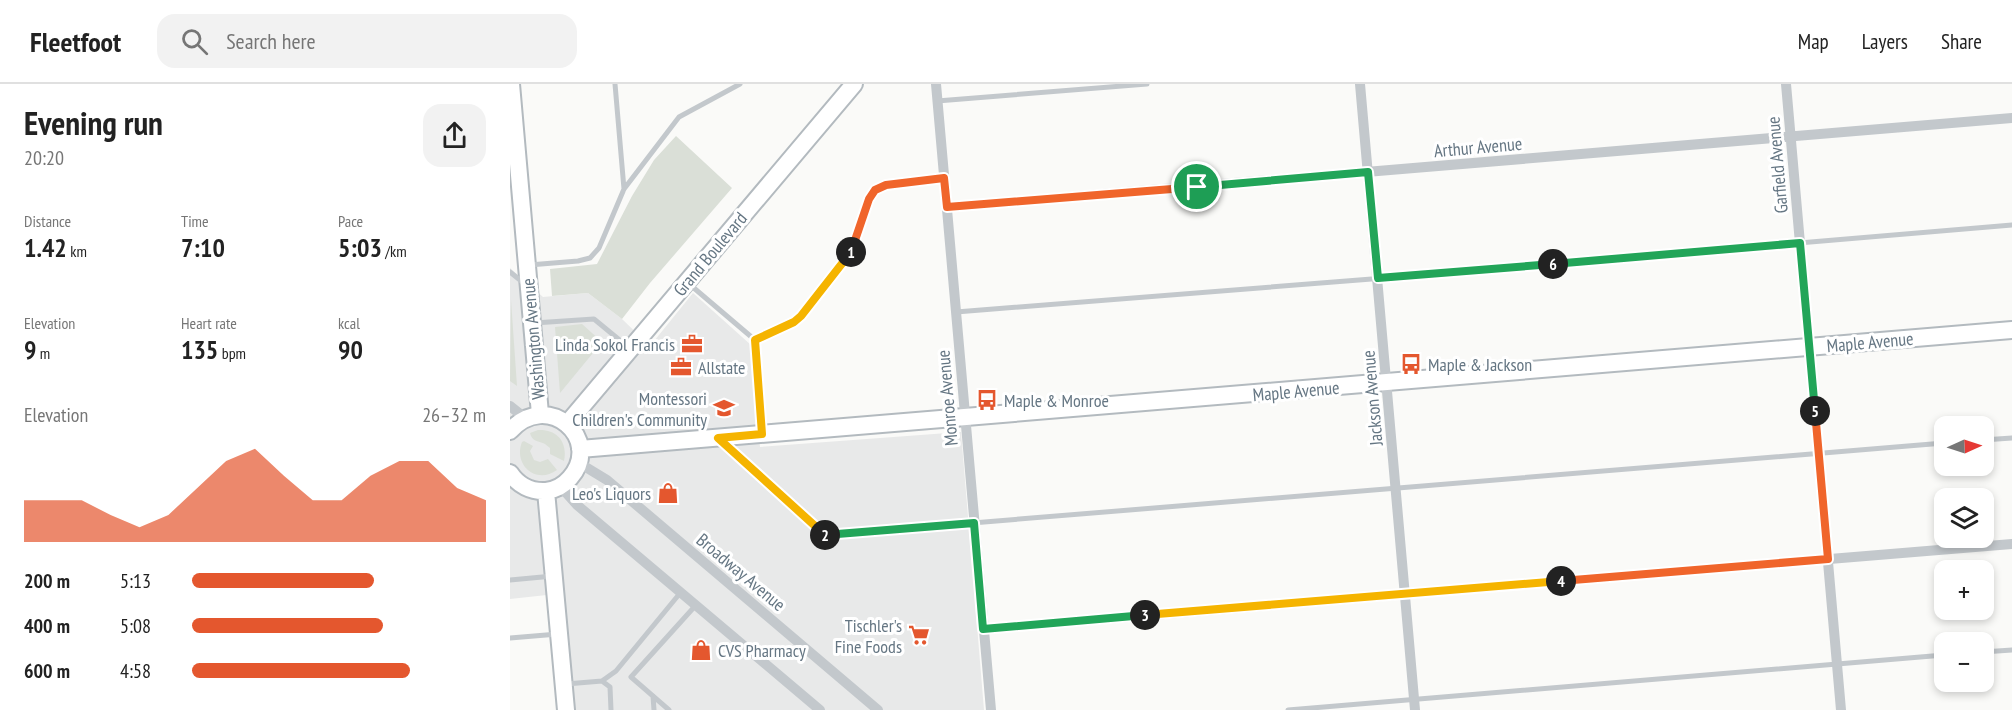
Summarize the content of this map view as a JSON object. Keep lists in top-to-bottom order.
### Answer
{
  "streets": {
    "street": [
      "Arthur Avenue",
      "Garfield Avenue",
      "Grand Boulevard",
      "Washington Avenue",
      "Maple Avenue",
      "Monroe Avenue",
      "Jackson Avenue",
      "Broadway Avenue"
    ]
  },
  "crossings": [
    ["Arthur Avenue", "Garfield Avenue"],
    ["Arthur Avenue", "Monroe Avenue"],
    ["Arthur Avenue", "Jackson Avenue"],
    ["Garfield Avenue", "Maple Avenue"],
    ["Maple Avenue", "Monroe Avenue"],
    ["Maple Avenue", "Jackson Avenue"],
    ["Maple Avenue", "Broadway Avenue"]
  ],
  "places": {
    "office": ["Linda Sokol Francis", "Allstate"],
    "bus stop": ["Maple & Jackson", "Maple & Monroe"],
    "school or university": ["Montessori Children's Community"],
    "shop": ["Leo's Liquors", "CVS Pharmacy"],
    "supermarket": ["Tischler's Fine Foods"]
  },
  "north": "right",
  "page": {
    "header": "Fleetfoot",
    "search": "Search here",
    "nav": ["Map", "Layers", "Share"],
    "heading": ["Evening run", "20:20"],
    "stats": [
      ["Distance", "1.42 km"],
      ["Time", "7:10"],
      ["Pace", "5:03 /km"],
      ["Elevation", "9 m"],
      ["Heart rate", "135 bpm"],
      ["kcal", "90"]
    ],
    "pins": [
      "1",
      "6",
      "5",
      "2",
      "4",
      "3"
    ],
    "chart": ["Elevation", "26–32 m"],
    "map_buttons": ["+", "−"],
    "list": [
      {
        "name": "200 m",
        "note": "5:13"
      },
      {
        "name": "400 m",
        "note": "5:08"
      },
      {
        "name": "600 m",
        "note": "4:58"
      }
    ]
  }
}
